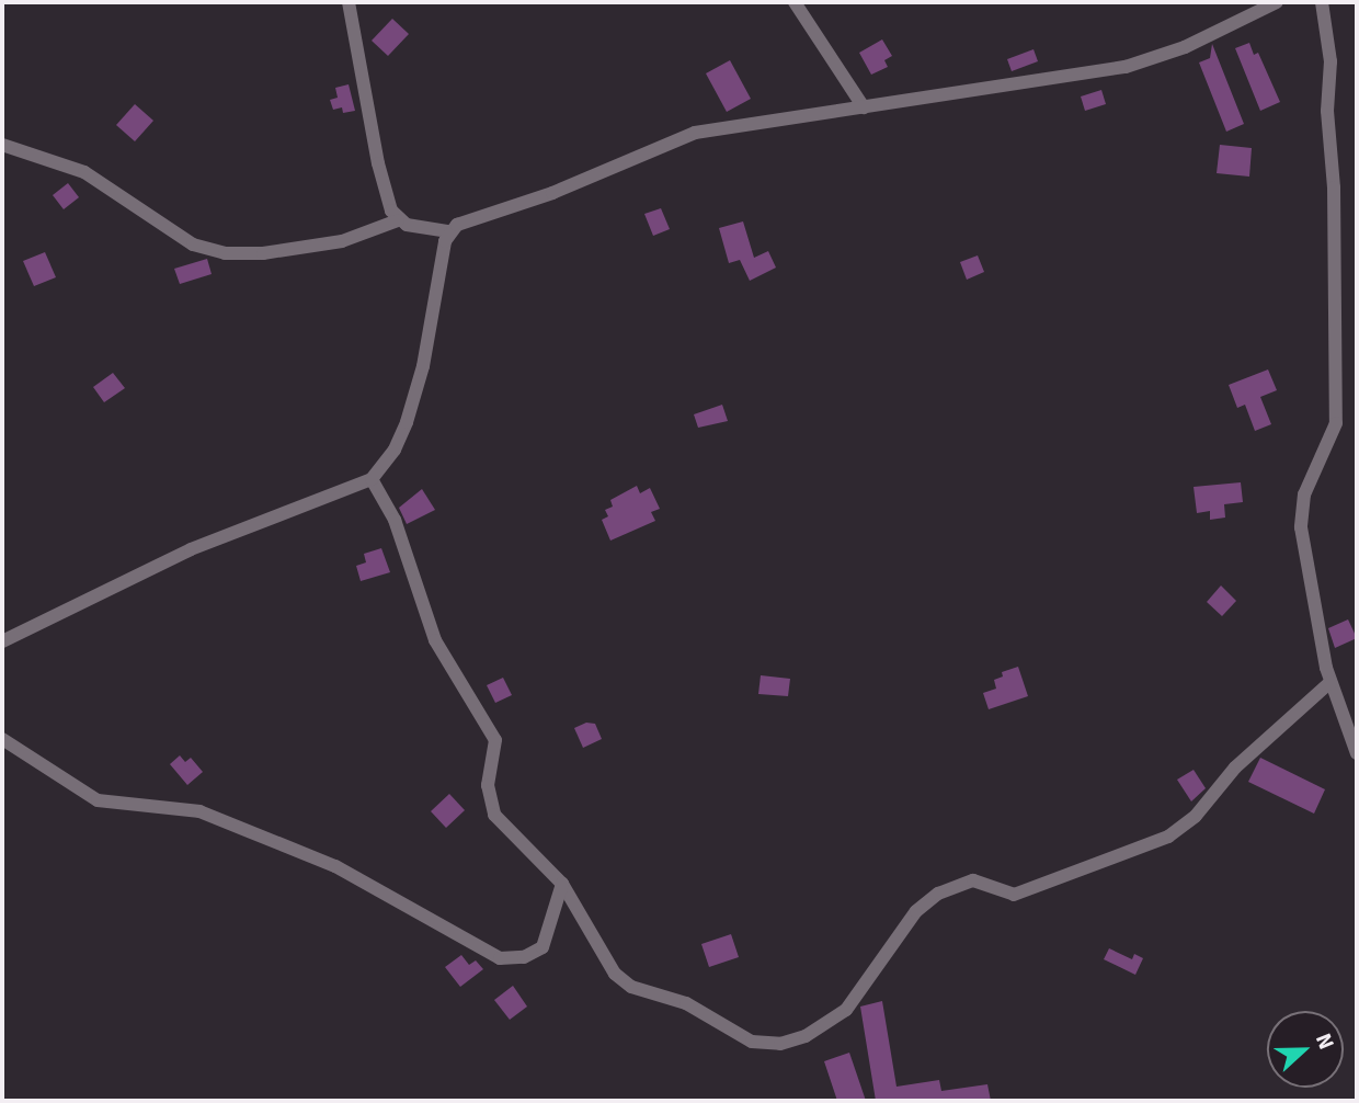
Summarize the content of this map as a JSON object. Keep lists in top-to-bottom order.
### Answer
{
  "north": "right"
}
